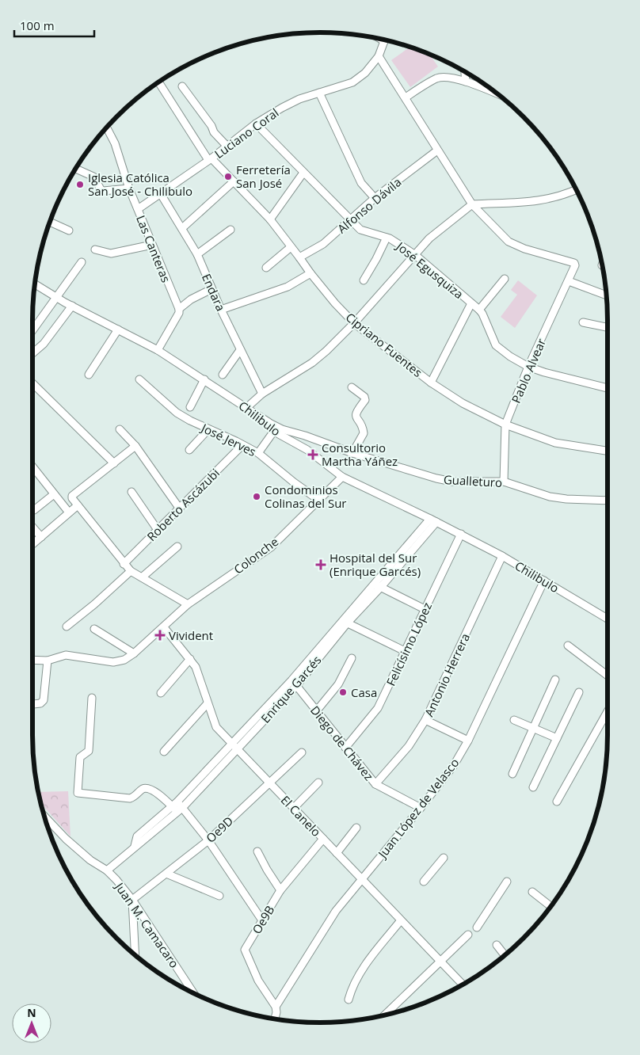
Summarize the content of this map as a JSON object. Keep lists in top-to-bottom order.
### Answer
{
  "streets": {
    "street": [
      "Luciano Coral",
      "Alfonso Dávila",
      "Las Canteras",
      "José Egusquiza",
      "Endara",
      "Cipriano Fuentes",
      "Pablo Alvear",
      "Chilibulo",
      "José Jerves",
      "Gualleturo",
      "Roberto Ascázubi",
      "Colonche",
      "Felicísimo López",
      "Antonio Herrera",
      "Enrique Garcés",
      "Diego de Chávez",
      "Juan López de Velasco",
      "El Canelo",
      "Oe9D",
      "Oe9B",
      "Juan M. Camacaro"
    ]
  },
  "crossings": [
    ["Luciano Coral", "Las Canteras"],
    ["Luciano Coral", "José Egusquiza"],
    ["Luciano Coral", "Endara"],
    ["Luciano Coral", "Cipriano Fuentes"],
    ["Alfonso Dávila", "José Egusquiza"],
    ["Alfonso Dávila", "Cipriano Fuentes"],
    ["José Egusquiza", "Pablo Alvear"],
    ["Cipriano Fuentes", "Pablo Alvear"],
    ["Pablo Alvear", "Gualleturo"],
    ["Chilibulo", "Gualleturo"],
    ["Chilibulo", "Colonche"],
    ["Chilibulo", "Felicísimo López"],
    ["Chilibulo", "Antonio Herrera"],
    ["Chilibulo", "Enrique Garcés"],
    ["Chilibulo", "Juan López de Velasco"],
    ["José Jerves", "Roberto Ascázubi"],
    ["José Jerves", "Colonche"],
    ["Colonche", "El Canelo"],
    ["Felicísimo López", "Diego de Chávez"],
    ["Antonio Herrera", "Diego de Chávez"],
    ["Enrique Garcés", "Diego de Chávez"],
    ["Enrique Garcés", "El Canelo"],
    ["Enrique Garcés", "Juan M. Camacaro"],
    ["Diego de Chávez", "Juan López de Velasco"],
    ["Juan López de Velasco", "El Canelo"],
    ["Juan López de Velasco", "Oe9B"],
    ["El Canelo", "Oe9D"],
    ["El Canelo", "Oe9B"],
    ["Oe9D", "Juan M. Camacaro"]
  ],
  "places": {
    "other": [
      "Ferretería San José",
      "Iglesia Católica San José - Chilibulo",
      "Condominios Colinas del Sur",
      "Casa"
    ],
    "health": ["Consultorio Martha Yáñez", "Hospital del Sur (Enrique Garcés)", "Vivident"]
  },
  "scale_bar": "100 m",
  "north": "top"
}
